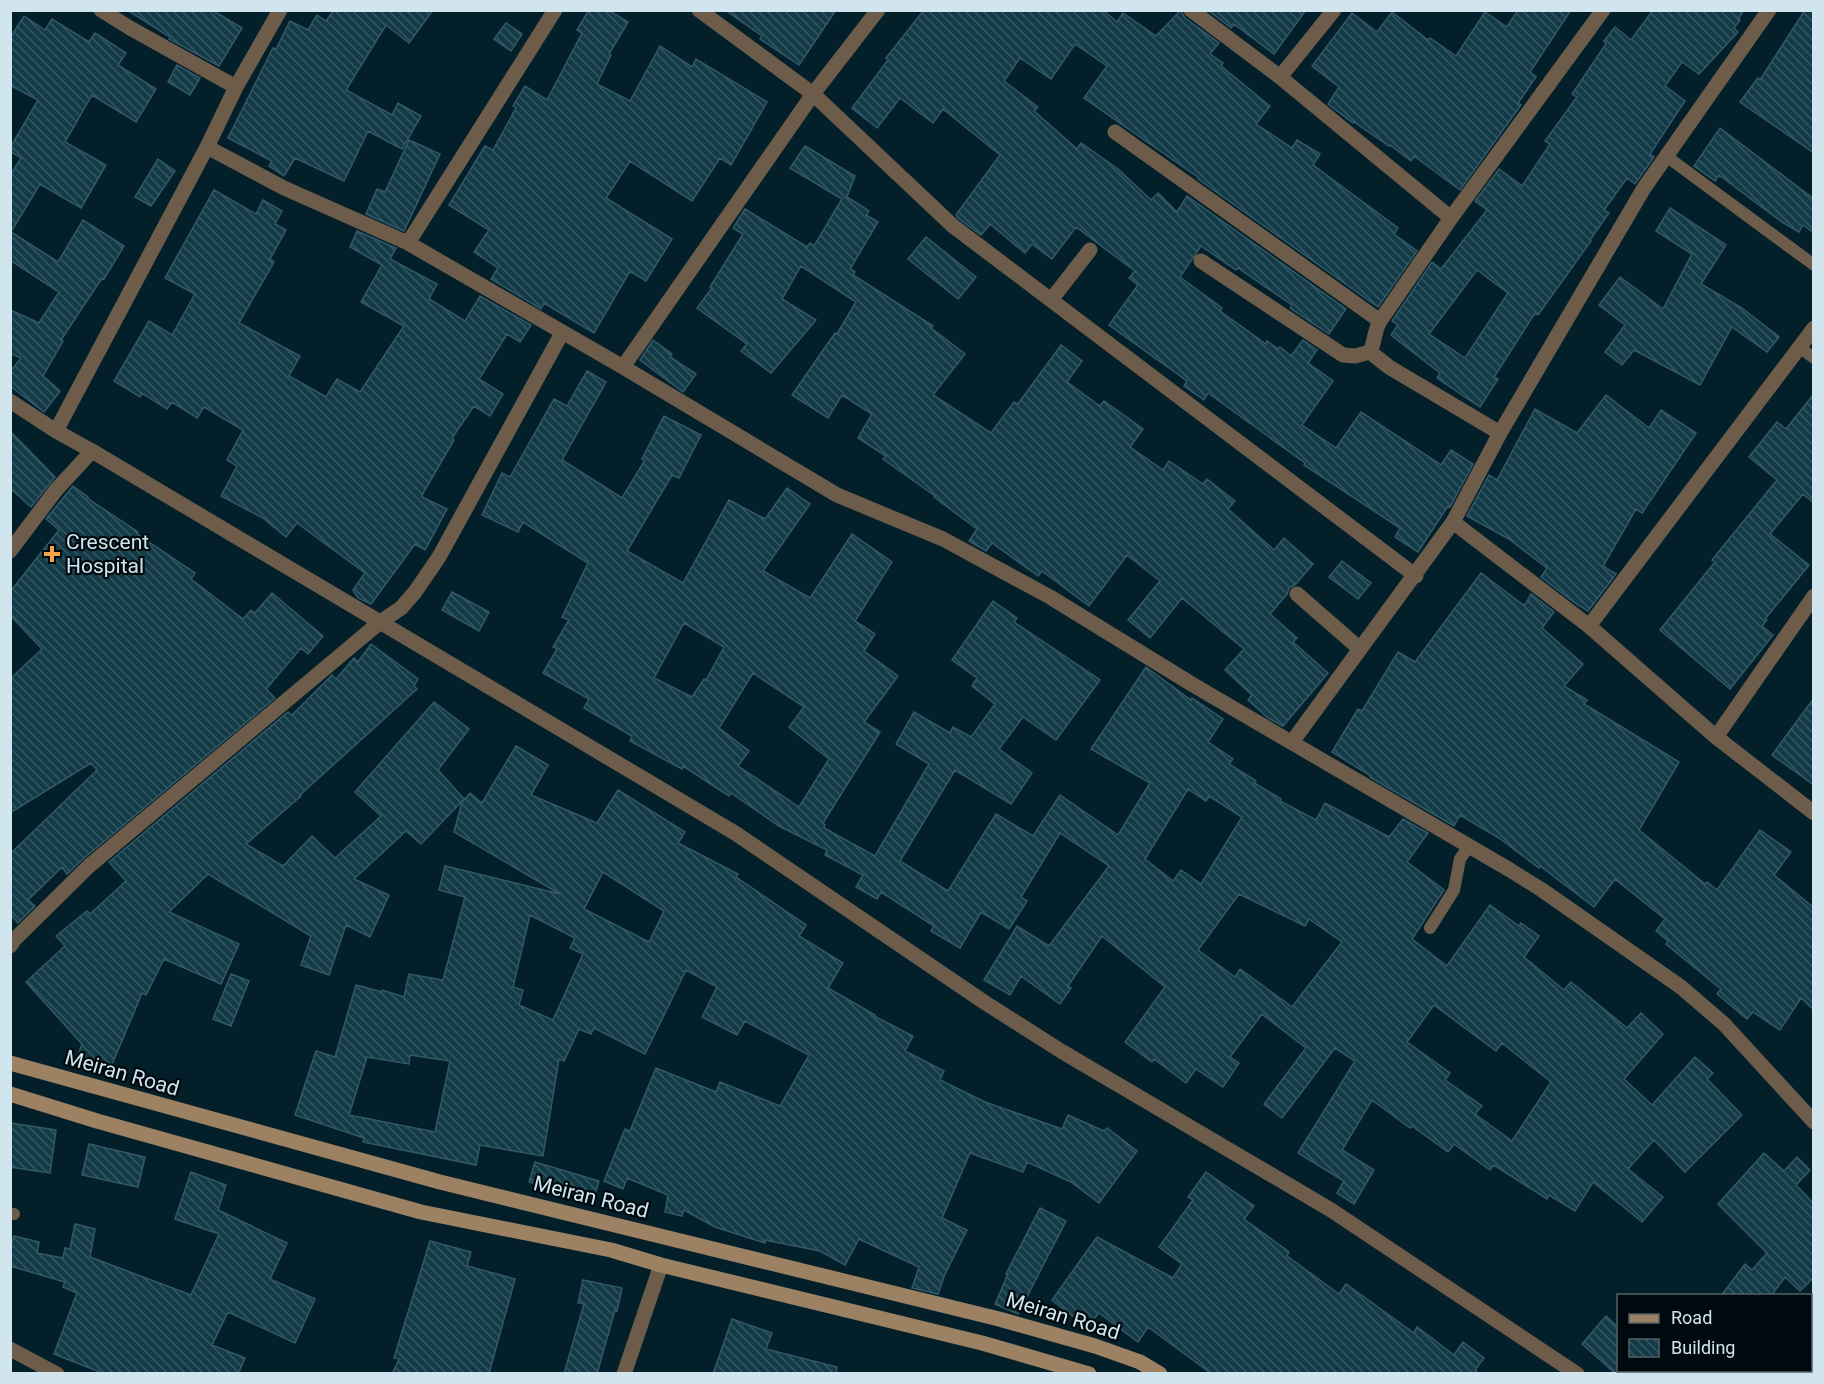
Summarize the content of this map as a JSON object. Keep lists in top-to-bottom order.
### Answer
{
  "streets": {
    "main road": ["Meiran Road"]
  },
  "places": {
    "health": ["Crescent Hospital"]
  },
  "legend": ["Road", "Building"]
}
